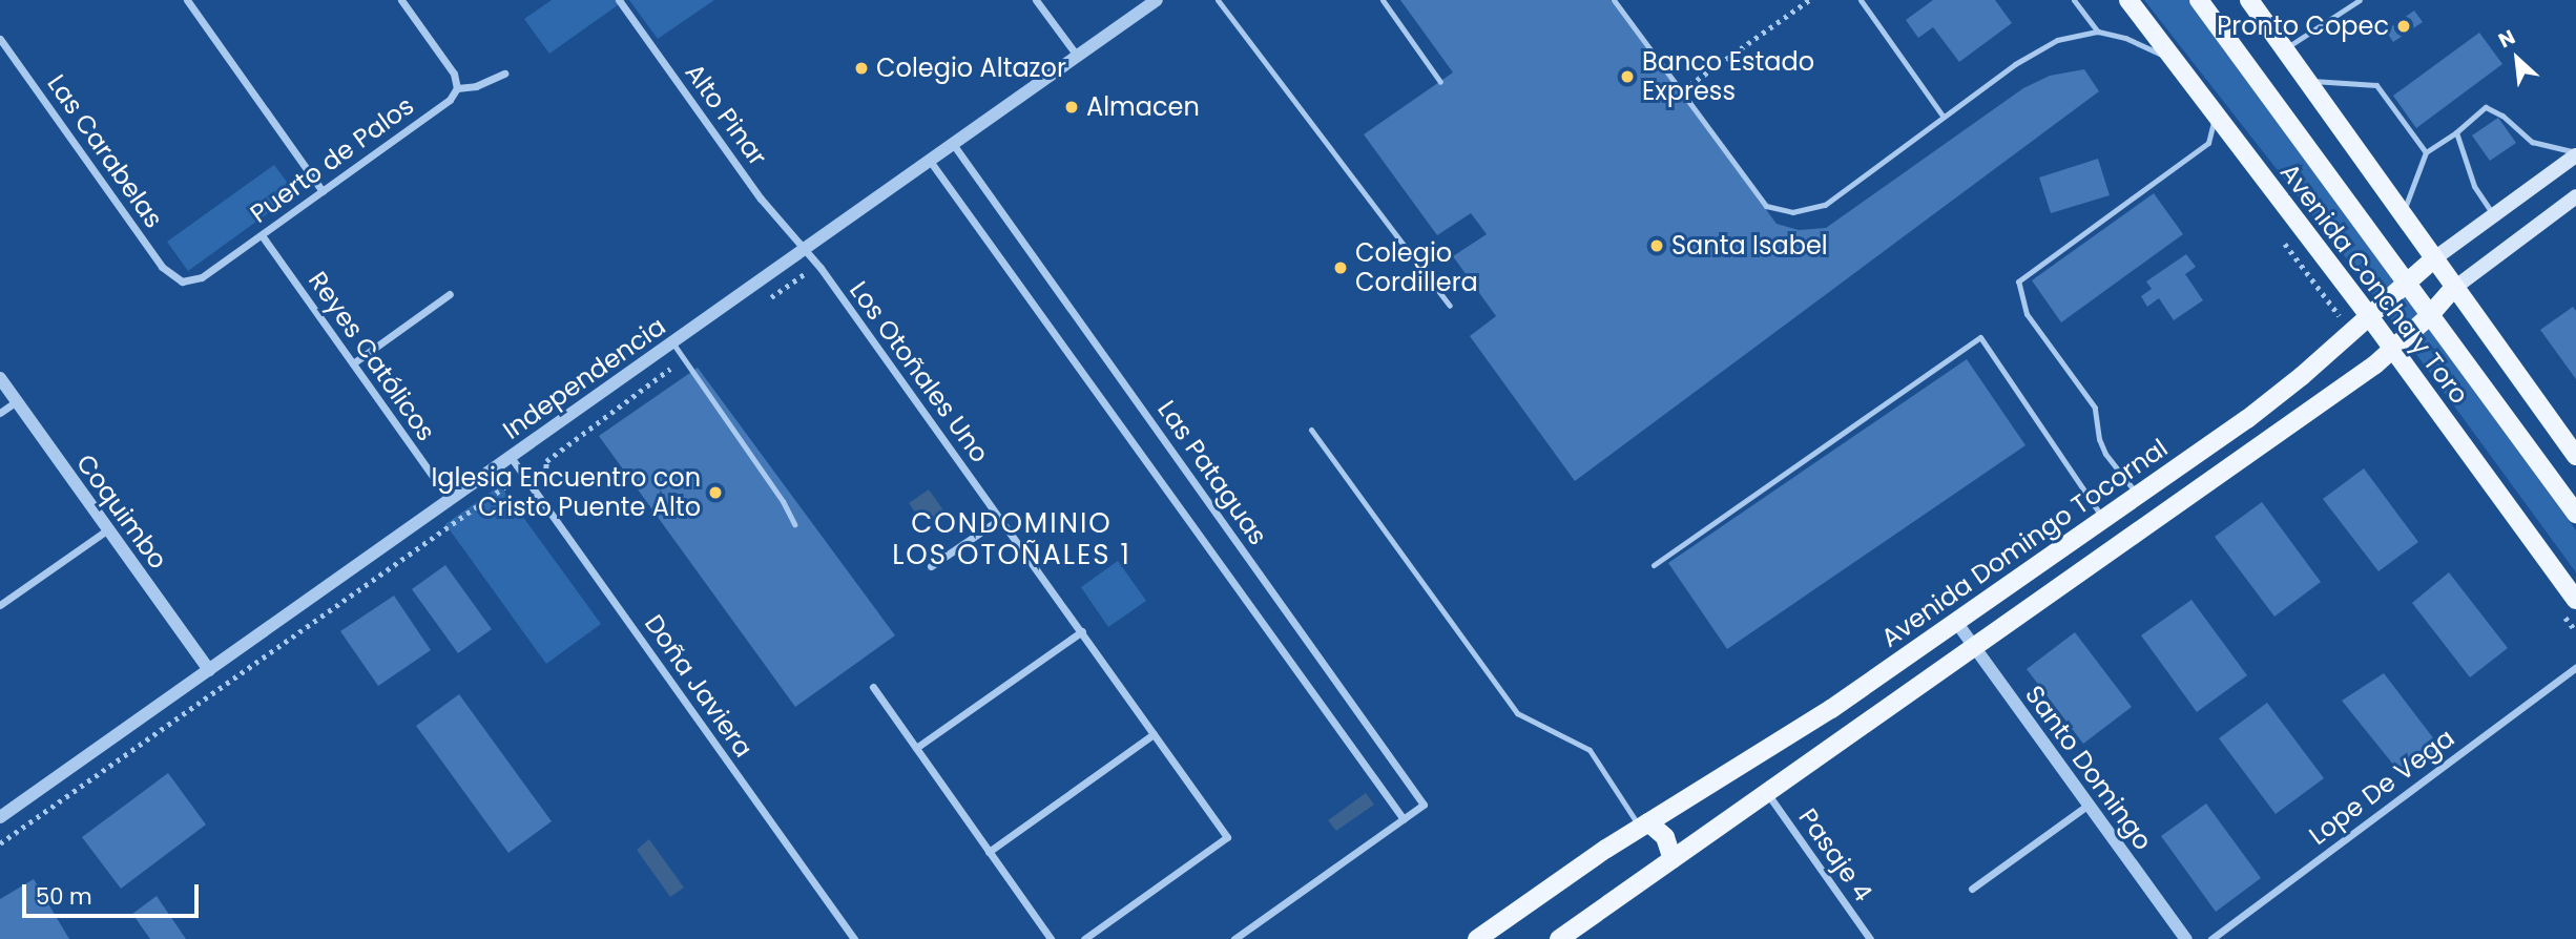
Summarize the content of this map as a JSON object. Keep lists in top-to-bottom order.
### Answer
{
  "streets": {
    "main road": ["Avenida Concha y Toro", "Avenida Domingo Tocornal"],
    "street": [
      "Alto Pinar",
      "Las Carabelas",
      "Puerto de Palos",
      "Reyes Católicos",
      "Los Otoñales Uno",
      "Independencia",
      "Las Pataguas",
      "Coquimbo",
      "Doña Javiera",
      "Santo Domingo",
      "Lope De Vega",
      "Pasaje 4"
    ]
  },
  "crossings": [
    ["Alto Pinar", "Los Otoñales Uno"],
    ["Alto Pinar", "Independencia"],
    ["Las Carabelas", "Puerto de Palos"],
    ["Puerto de Palos", "Reyes Católicos"],
    ["Avenida Concha y Toro", "Avenida Domingo Tocornal"],
    ["Reyes Católicos", "Independencia"],
    ["Los Otoñales Uno", "Independencia"],
    ["Independencia", "Las Pataguas"],
    ["Independencia", "Coquimbo"],
    ["Independencia", "Doña Javiera"],
    ["Avenida Domingo Tocornal", "Santo Domingo"]
  ],
  "districts": ["CONDOMINIO LOS OTOÑALES 1"],
  "places": [
    "Pronto Copec",
    "Colegio Altazor",
    "Banco Estado Express",
    "Almacen",
    "Santa Isabel",
    "Colegio Cordillera",
    "Iglesia Encuentro con Cristo Puente Alto"
  ],
  "scale_bar": "50 m",
  "north": "top left"
}
